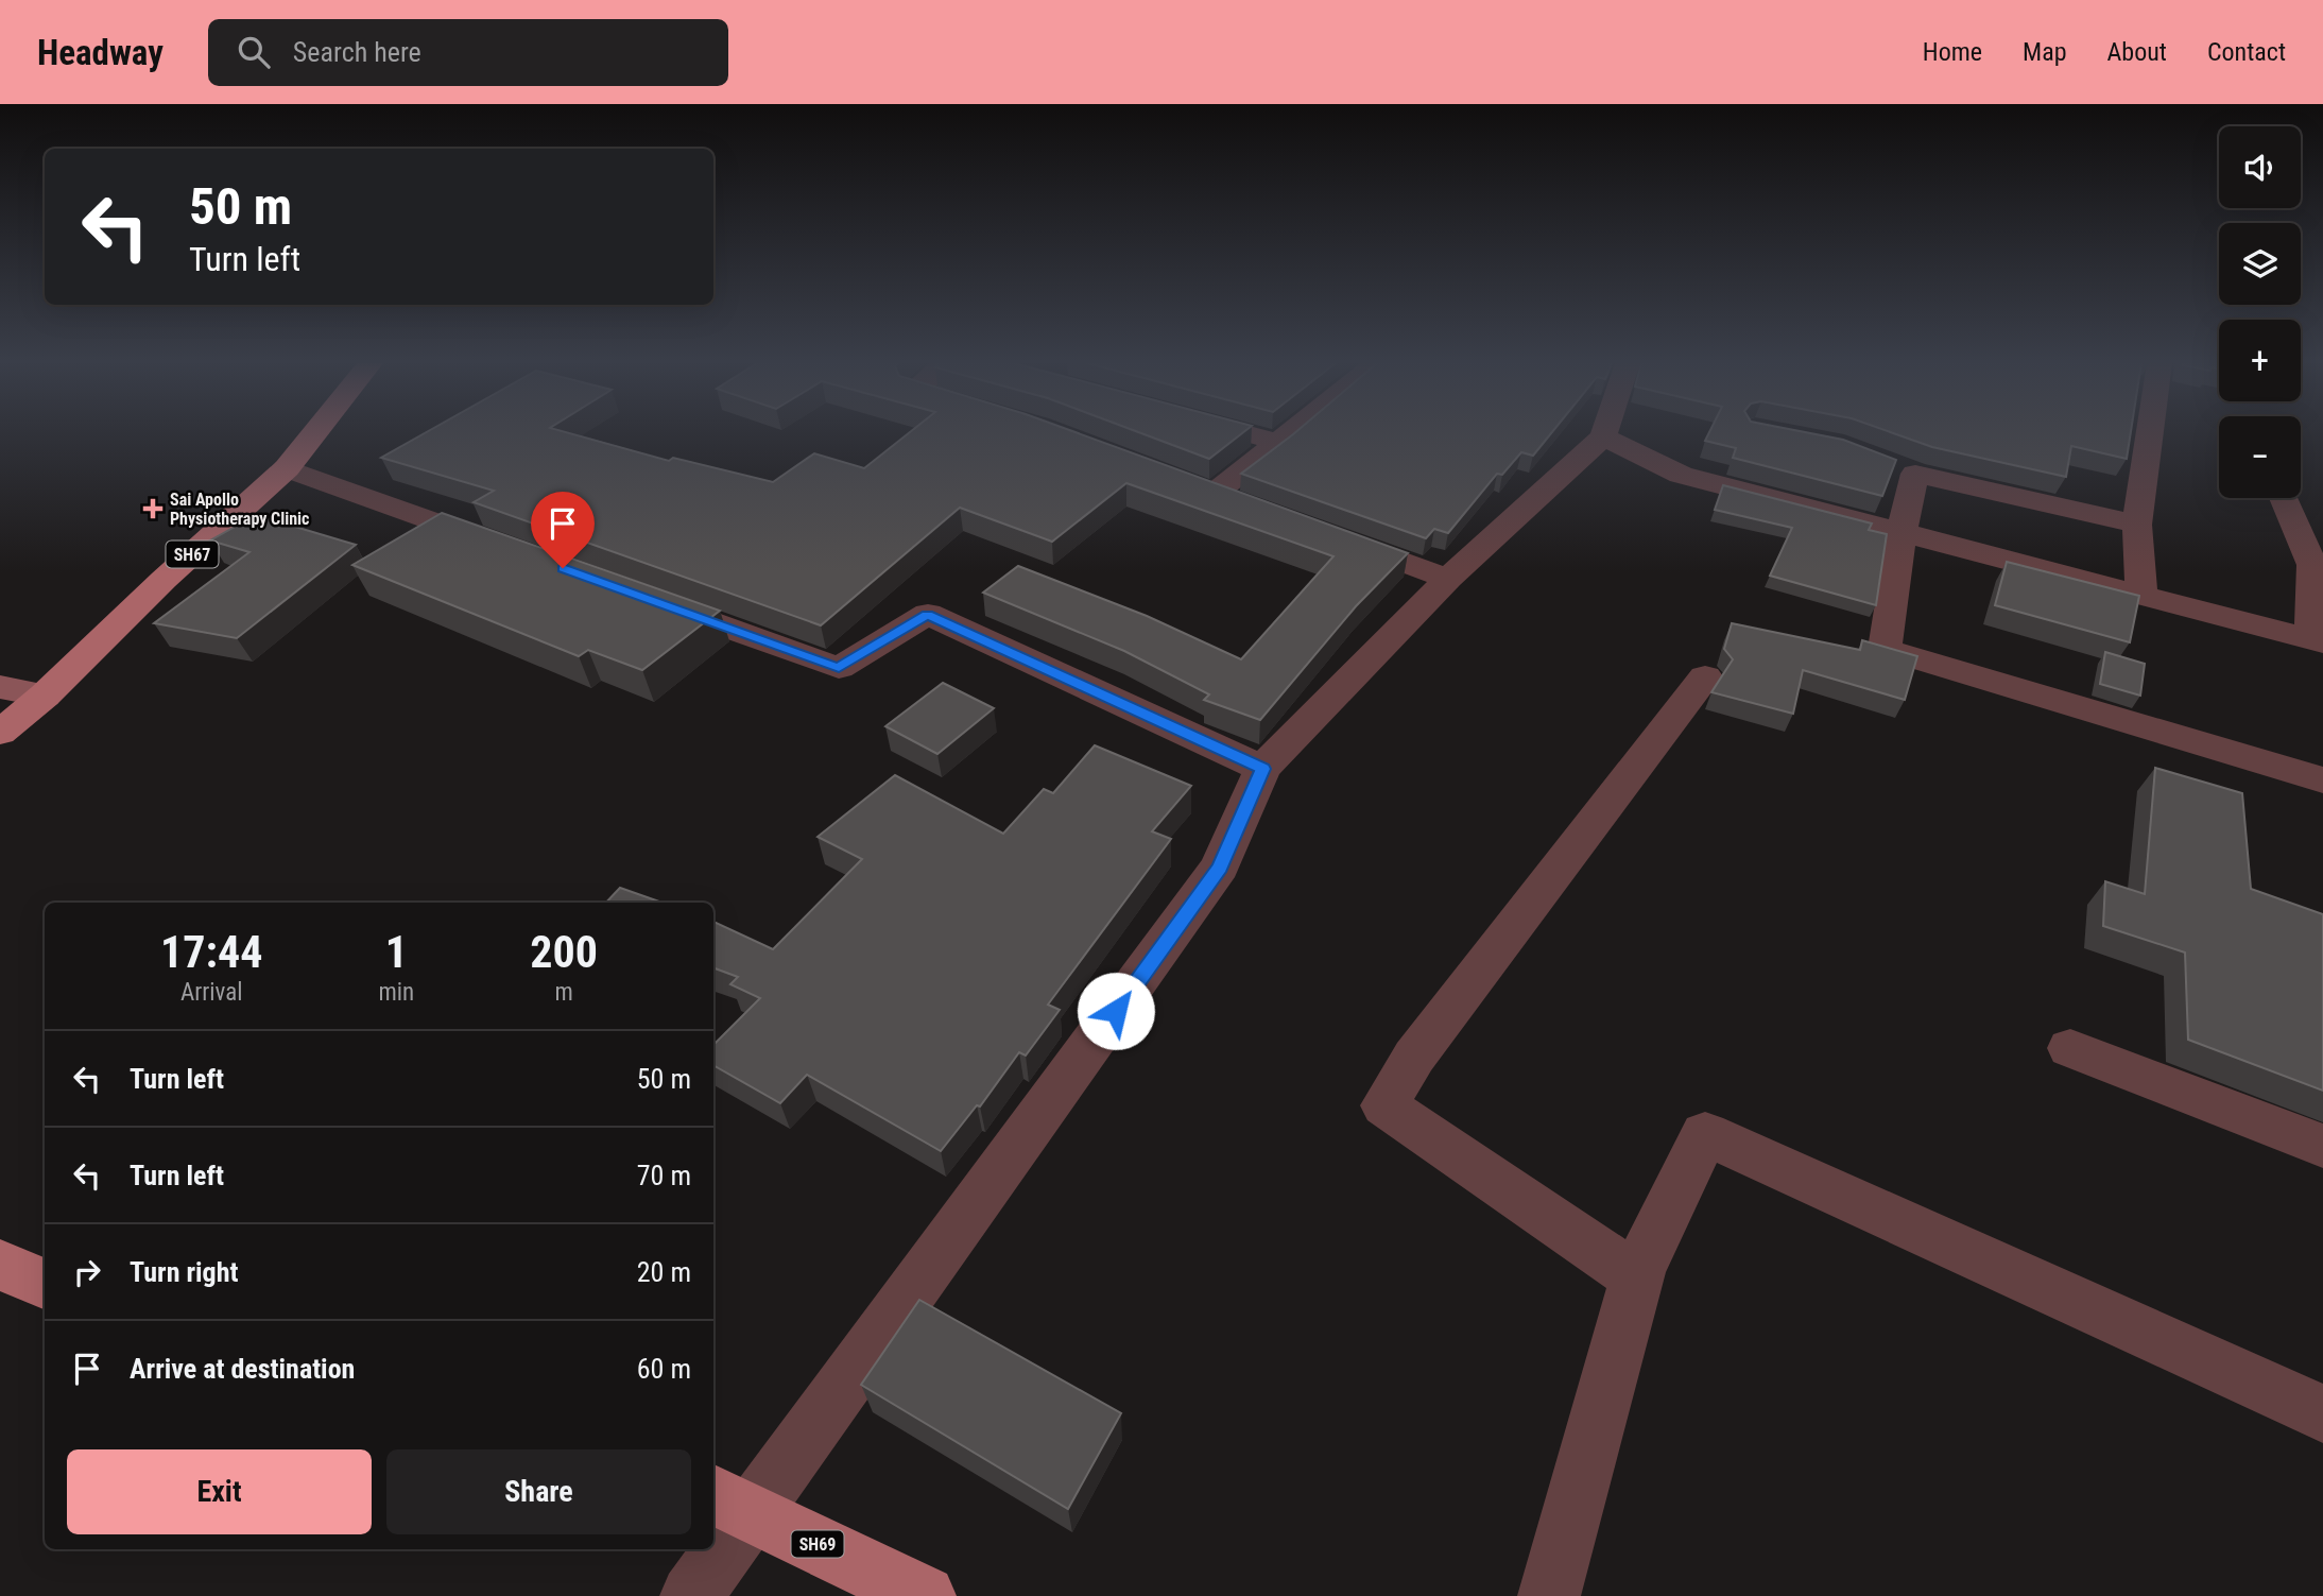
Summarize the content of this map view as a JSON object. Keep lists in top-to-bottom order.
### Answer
{
  "streets": {
    "main road": ["SH67", "SH69"]
  },
  "places": {
    "health": ["Sai Apollo Physiotherapy Clinic"]
  },
  "page": {
    "header": "Headway",
    "search": "Search here",
    "nav": [
      "Home",
      "Map",
      "About",
      "Contact"
    ],
    "map_buttons": ["+", "−"],
    "turn": ["50 m", "Turn left"],
    "eta": [
      "17:44",
      "Arrival",
      "1",
      "min",
      "200",
      "m"
    ],
    "list": [
      {
        "name": "Turn left",
        "value": "50 m"
      },
      {
        "name": "Turn left",
        "value": "70 m"
      },
      {
        "name": "Turn right",
        "value": "20 m"
      },
      {
        "name": "Arrive at destination",
        "value": "60 m"
      }
    ],
    "buttons": ["Exit", "Share"]
  }
}
